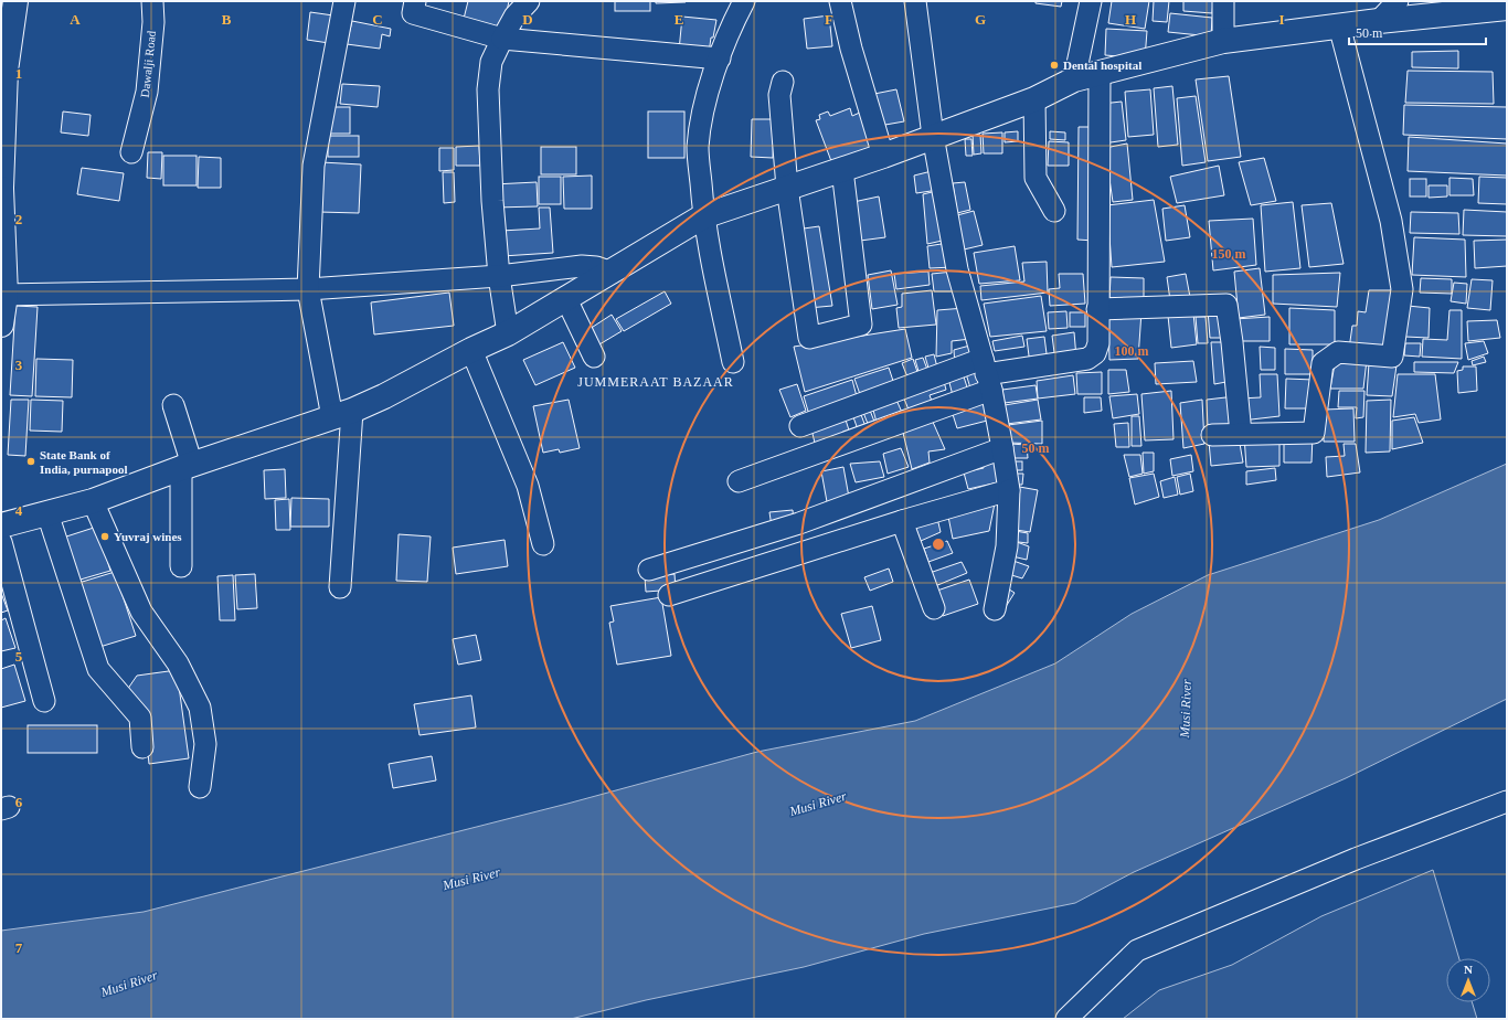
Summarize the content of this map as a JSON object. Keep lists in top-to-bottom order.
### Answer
{
  "streets": {
    "street": ["Dawalji Road"]
  },
  "districts": ["JUMMERAAT BAZAAR"],
  "water": ["Musi River"],
  "places": ["Dental hospital", "State Bank of India, purnapool", "Yuvraj wines"],
  "scale_bar": "50 m",
  "north": "top",
  "grid": {
    "columns": [
      "A",
      "B",
      "C",
      "D",
      "E",
      "F",
      "G",
      "H",
      "I"
    ],
    "rows": [
      "1",
      "2",
      "3",
      "4",
      "5",
      "6",
      "7"
    ]
  },
  "rings": ["150 m", "100 m", "50 m"]
}
